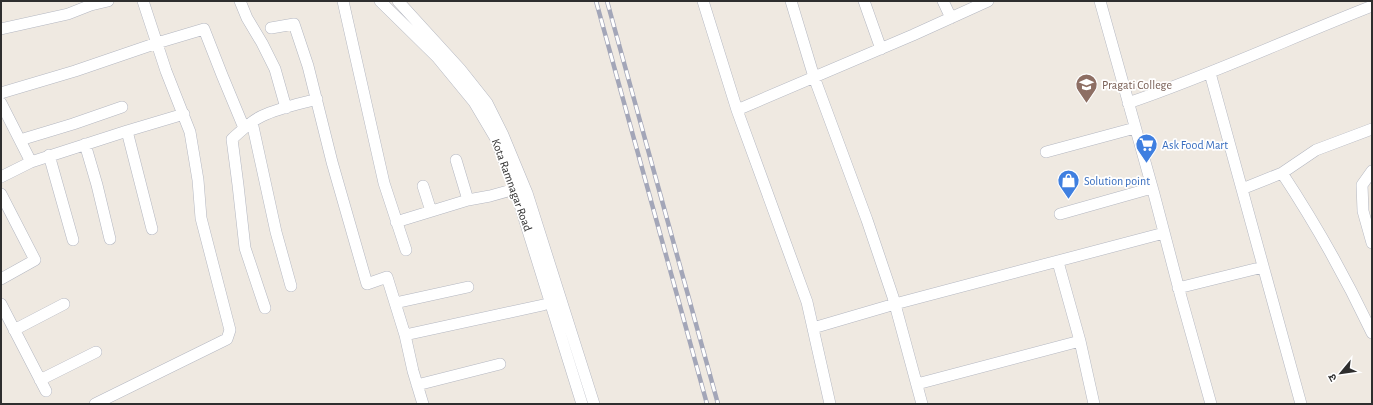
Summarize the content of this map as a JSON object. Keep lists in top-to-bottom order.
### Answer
{
  "streets": {
    "street": ["Kota Ramnagar Road"]
  },
  "places": {
    "school or university": ["Pragati College"],
    "supermarket": ["Ask Food Mart"],
    "shop": ["Solution point"]
  },
  "north": "bottom left"
}
